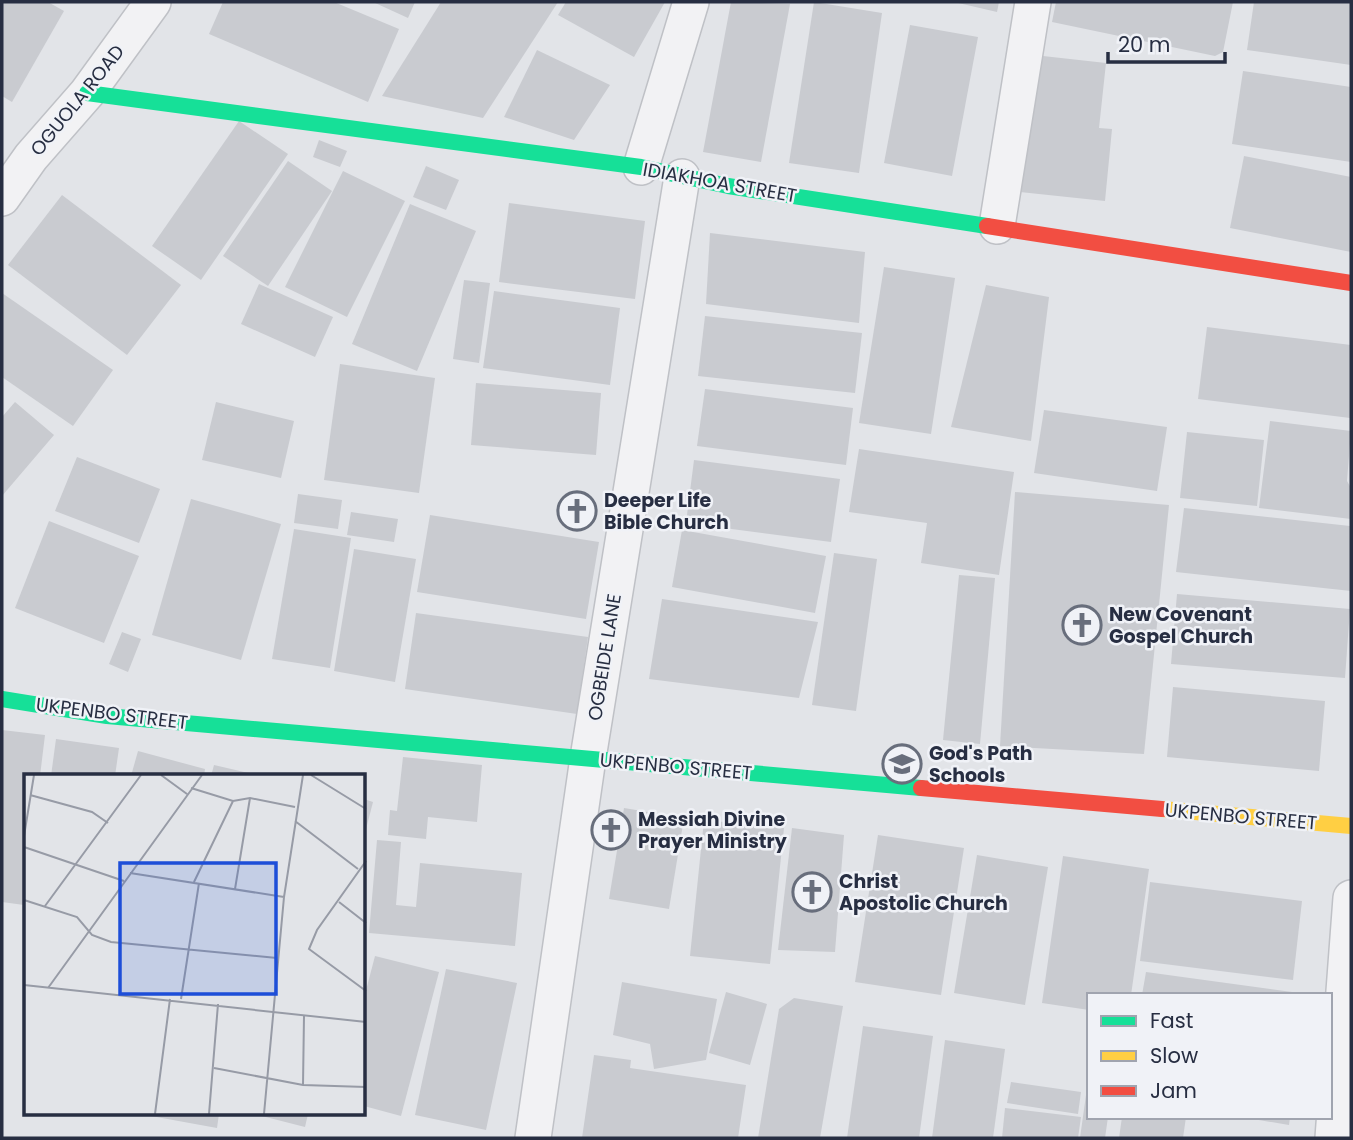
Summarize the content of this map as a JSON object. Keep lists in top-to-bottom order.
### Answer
{
  "streets": {
    "street": [
      "OGUOLA ROAD",
      "IDIAKHOA STREET",
      "OGBEIDE LANE",
      "UKPENBO STREET"
    ]
  },
  "crossings": [
    ["OGUOLA ROAD", "IDIAKHOA STREET"],
    ["IDIAKHOA STREET", "OGBEIDE LANE"],
    ["OGBEIDE LANE", "UKPENBO STREET"]
  ],
  "places": {
    "church": [
      "Deeper Life Bible Church",
      "New Covenant Gospel Church",
      "Messiah Divine Prayer Ministry",
      "Christ Apostolic Church"
    ],
    "school or university": ["God's Path Schools"]
  },
  "legend": ["Fast", "Slow", "Jam"],
  "scale_bar": "20 m"
}
